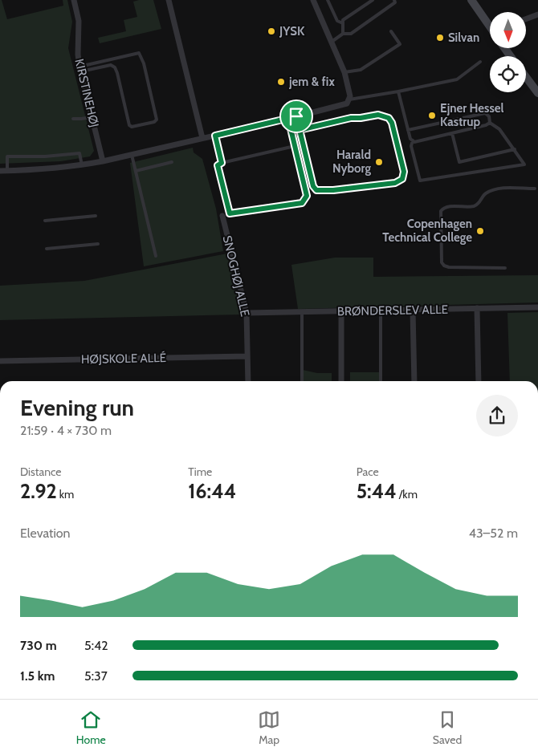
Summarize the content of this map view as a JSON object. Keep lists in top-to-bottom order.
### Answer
{
  "streets": {
    "street": [
      "KIRSTINEHØJ",
      "SNOGHØJ ALLE",
      "BRØNDERSLEV ALLE",
      "HØJSKOLE ALLÉ"
    ]
  },
  "crossings": [
    ["SNOGHØJ ALLE", "BRØNDERSLEV ALLE"],
    ["SNOGHØJ ALLE", "HØJSKOLE ALLÉ"]
  ],
  "places": [
    "JYSK",
    "Silvan",
    "jem & fix",
    "Ejner Hessel Kastrup",
    "Harald Nyborg",
    "Copenhagen Technical College"
  ],
  "north": "bottom",
  "page": {
    "heading": ["Evening run", "21:59 · 4 × 730 m"],
    "stats": [
      ["Distance", "2.92 km"],
      ["Time", "16:44"],
      ["Pace", "5:44 /km"]
    ],
    "chart": ["Elevation", "43–52 m"],
    "list": [
      {
        "name": "730 m",
        "note": "5:42"
      },
      {
        "name": "1.5 km",
        "note": "5:37"
      }
    ],
    "tabs": ["Home", "Map", "Saved"]
  }
}
